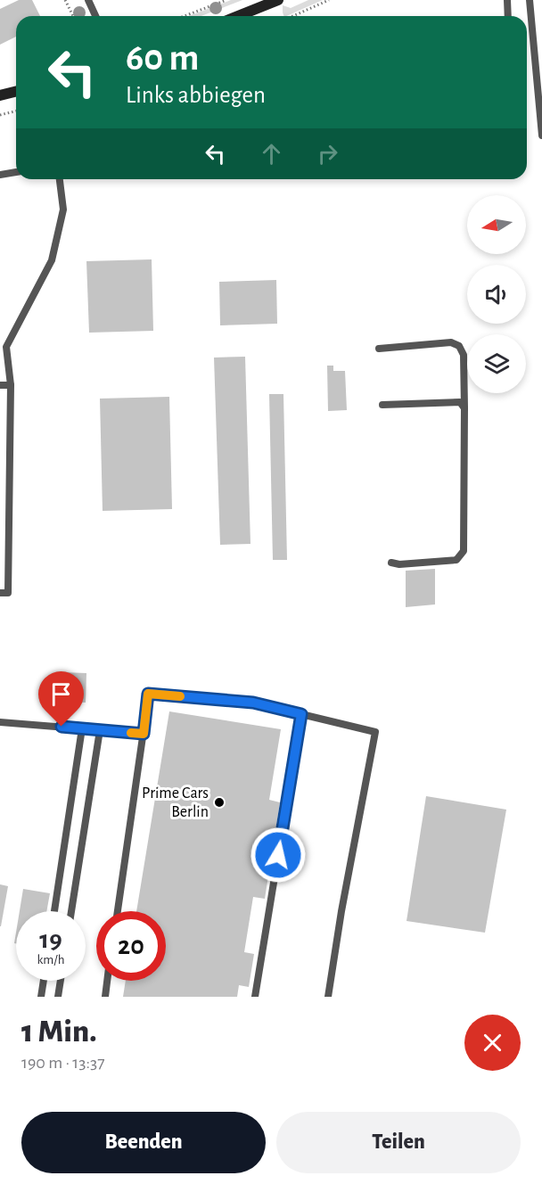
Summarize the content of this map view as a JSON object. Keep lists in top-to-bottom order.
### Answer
{
  "places": ["Prime Cars Berlin"],
  "north": "left",
  "page": {
    "turn": ["60 m", "Links abbiegen"],
    "speed": "19 km/h",
    "limit": "20",
    "heading": ["1 Min.", "190 m · 13:37"],
    "buttons": ["Beenden", "Teilen"]
  }
}
